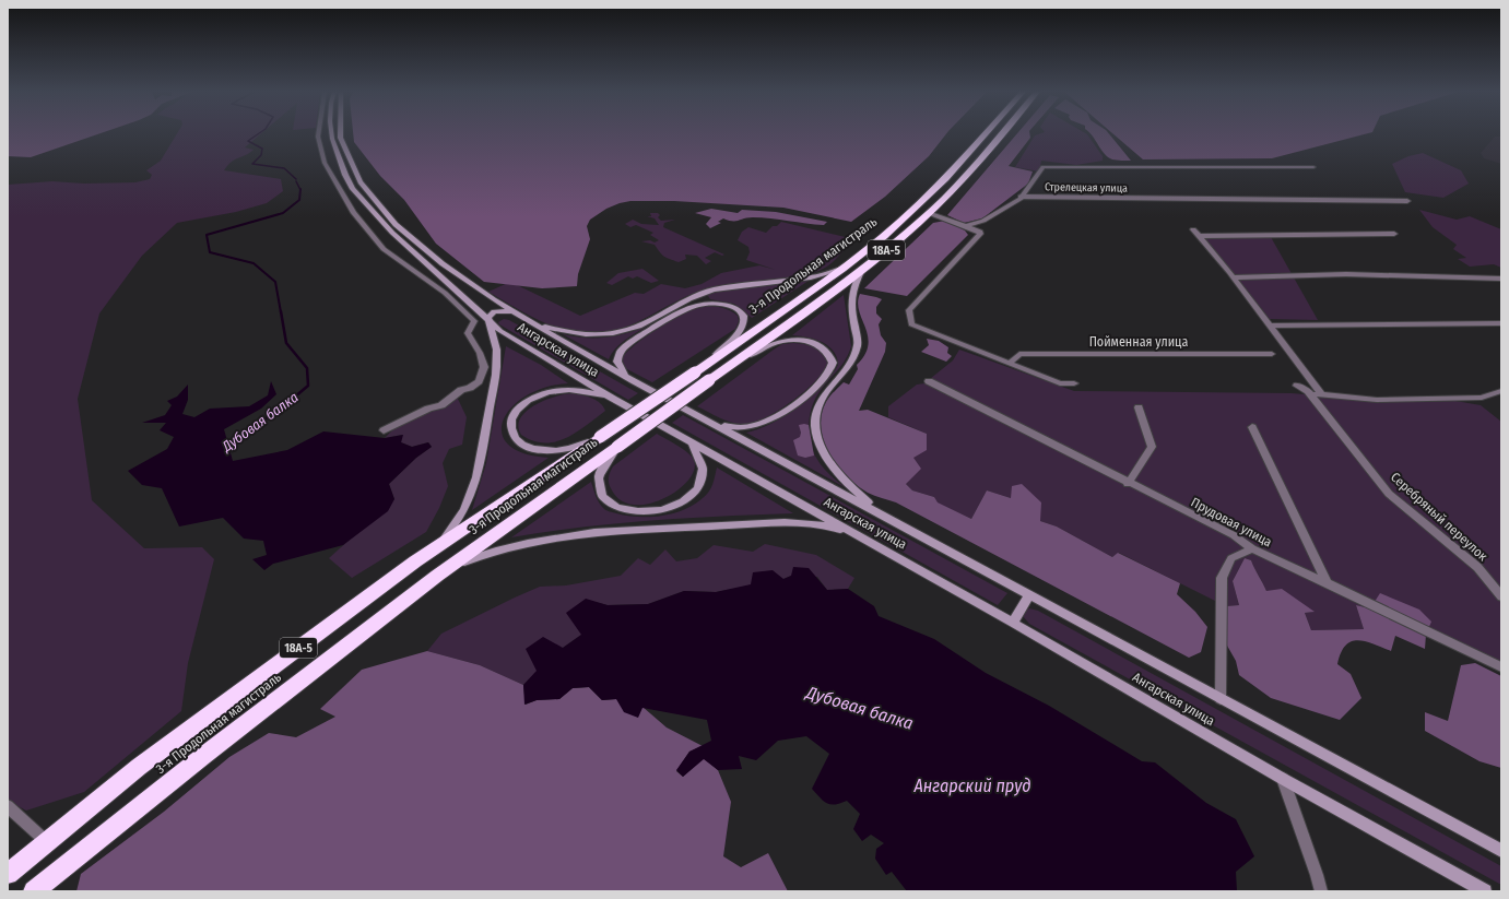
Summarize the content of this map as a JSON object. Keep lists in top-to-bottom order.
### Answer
{
  "streets": {
    "highway": ["18А-5", "3-я Продольная магистраль"],
    "main road": ["Ангарская улица"],
    "street": [
      "Стрелецкая улица",
      "Пойменная улица",
      "Серебряный переулок",
      "Прудовая улица"
    ]
  },
  "water": ["Дубовая балка", "Ангарский пруд"]
}
